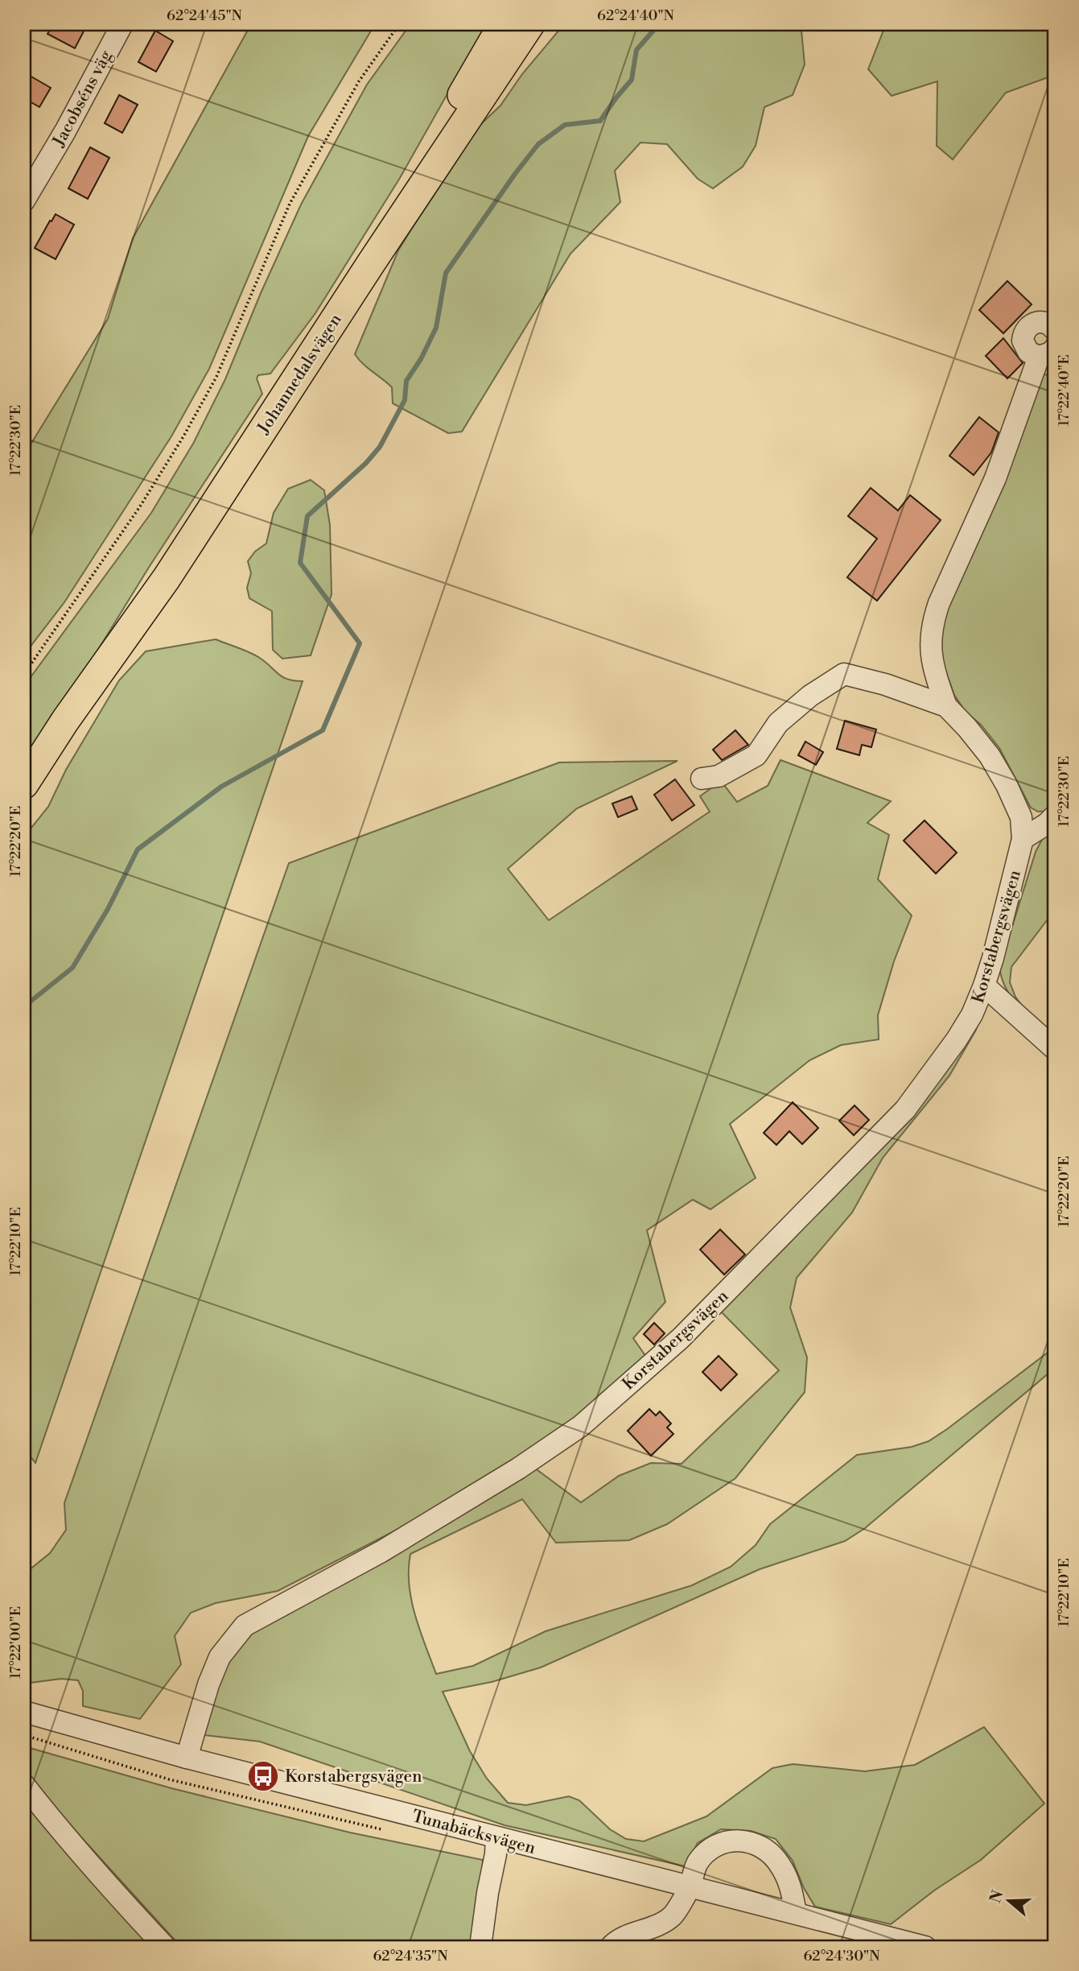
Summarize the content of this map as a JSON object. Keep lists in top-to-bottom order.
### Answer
{
  "streets": {
    "main road": ["Johannedalsvägen"],
    "street": ["Jacobséns väg", "Korstabergsvägen", "Tunabäcksvägen"]
  },
  "crossings": [
    ["Korstabergsvägen", "Tunabäcksvägen"]
  ],
  "places": {
    "bus stop": ["Korstabergsvägen"]
  },
  "north": "left",
  "coordinates": [
    "62°24'45\"N",
    "62°24'40\"N",
    "17°22'40\"E",
    "17°22'30\"E",
    "17°22'20\"E",
    "17°22'10\"E",
    "17°22'00\"E",
    "62°24'35\"N",
    "62°24'30\"N"
  ]
}
